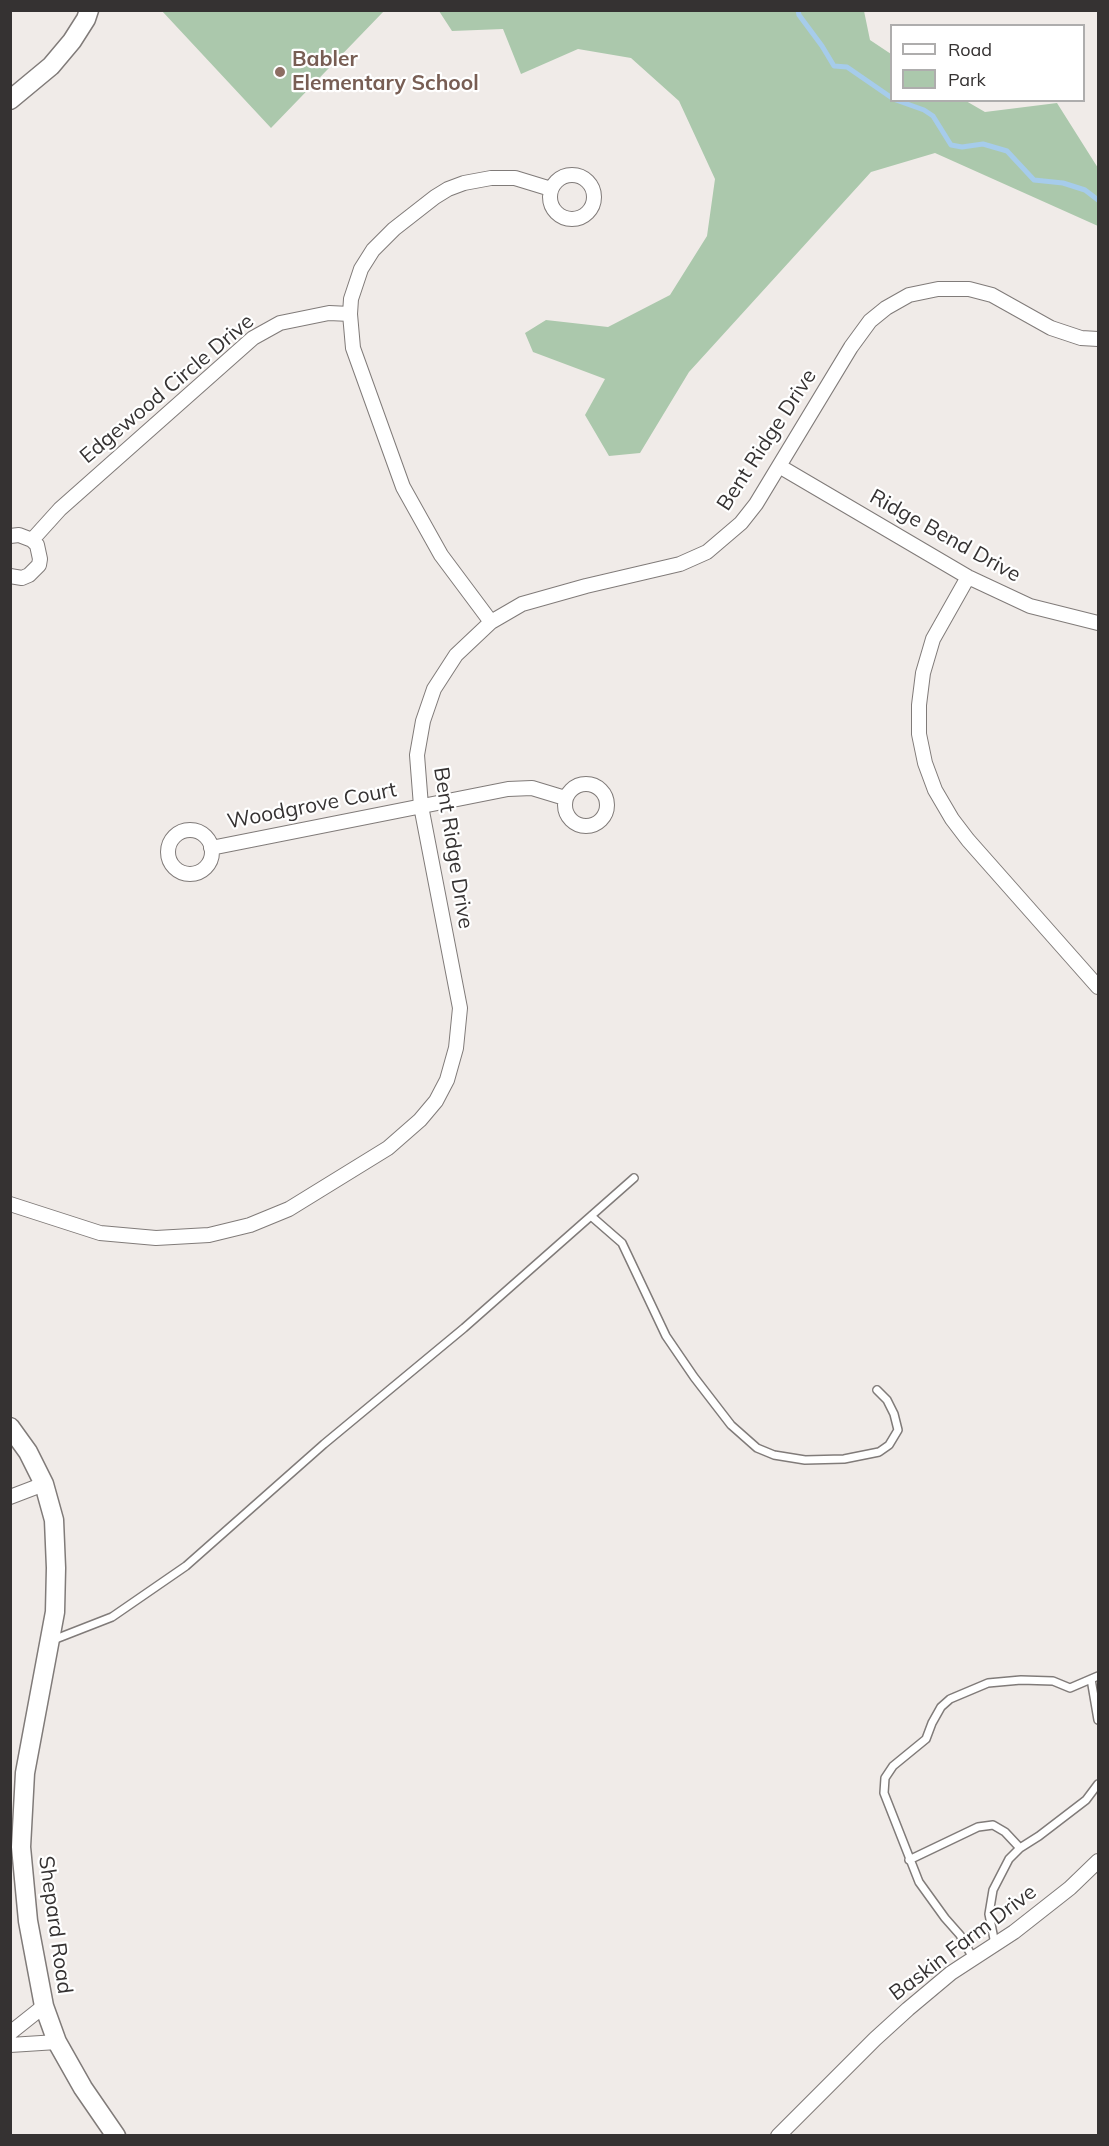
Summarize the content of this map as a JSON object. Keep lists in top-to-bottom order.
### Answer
{
  "streets": {
    "street": [
      "Edgewood Circle Drive",
      "Bent Ridge Drive",
      "Ridge Bend Drive",
      "Woodgrove Court",
      "Shepard Road",
      "Baskin Farm Drive"
    ]
  },
  "crossings": [
    ["Bent Ridge Drive", "Ridge Bend Drive"],
    ["Bent Ridge Drive", "Woodgrove Court"]
  ],
  "places": ["Babler Elementary School"],
  "legend": ["Road", "Park"]
}
